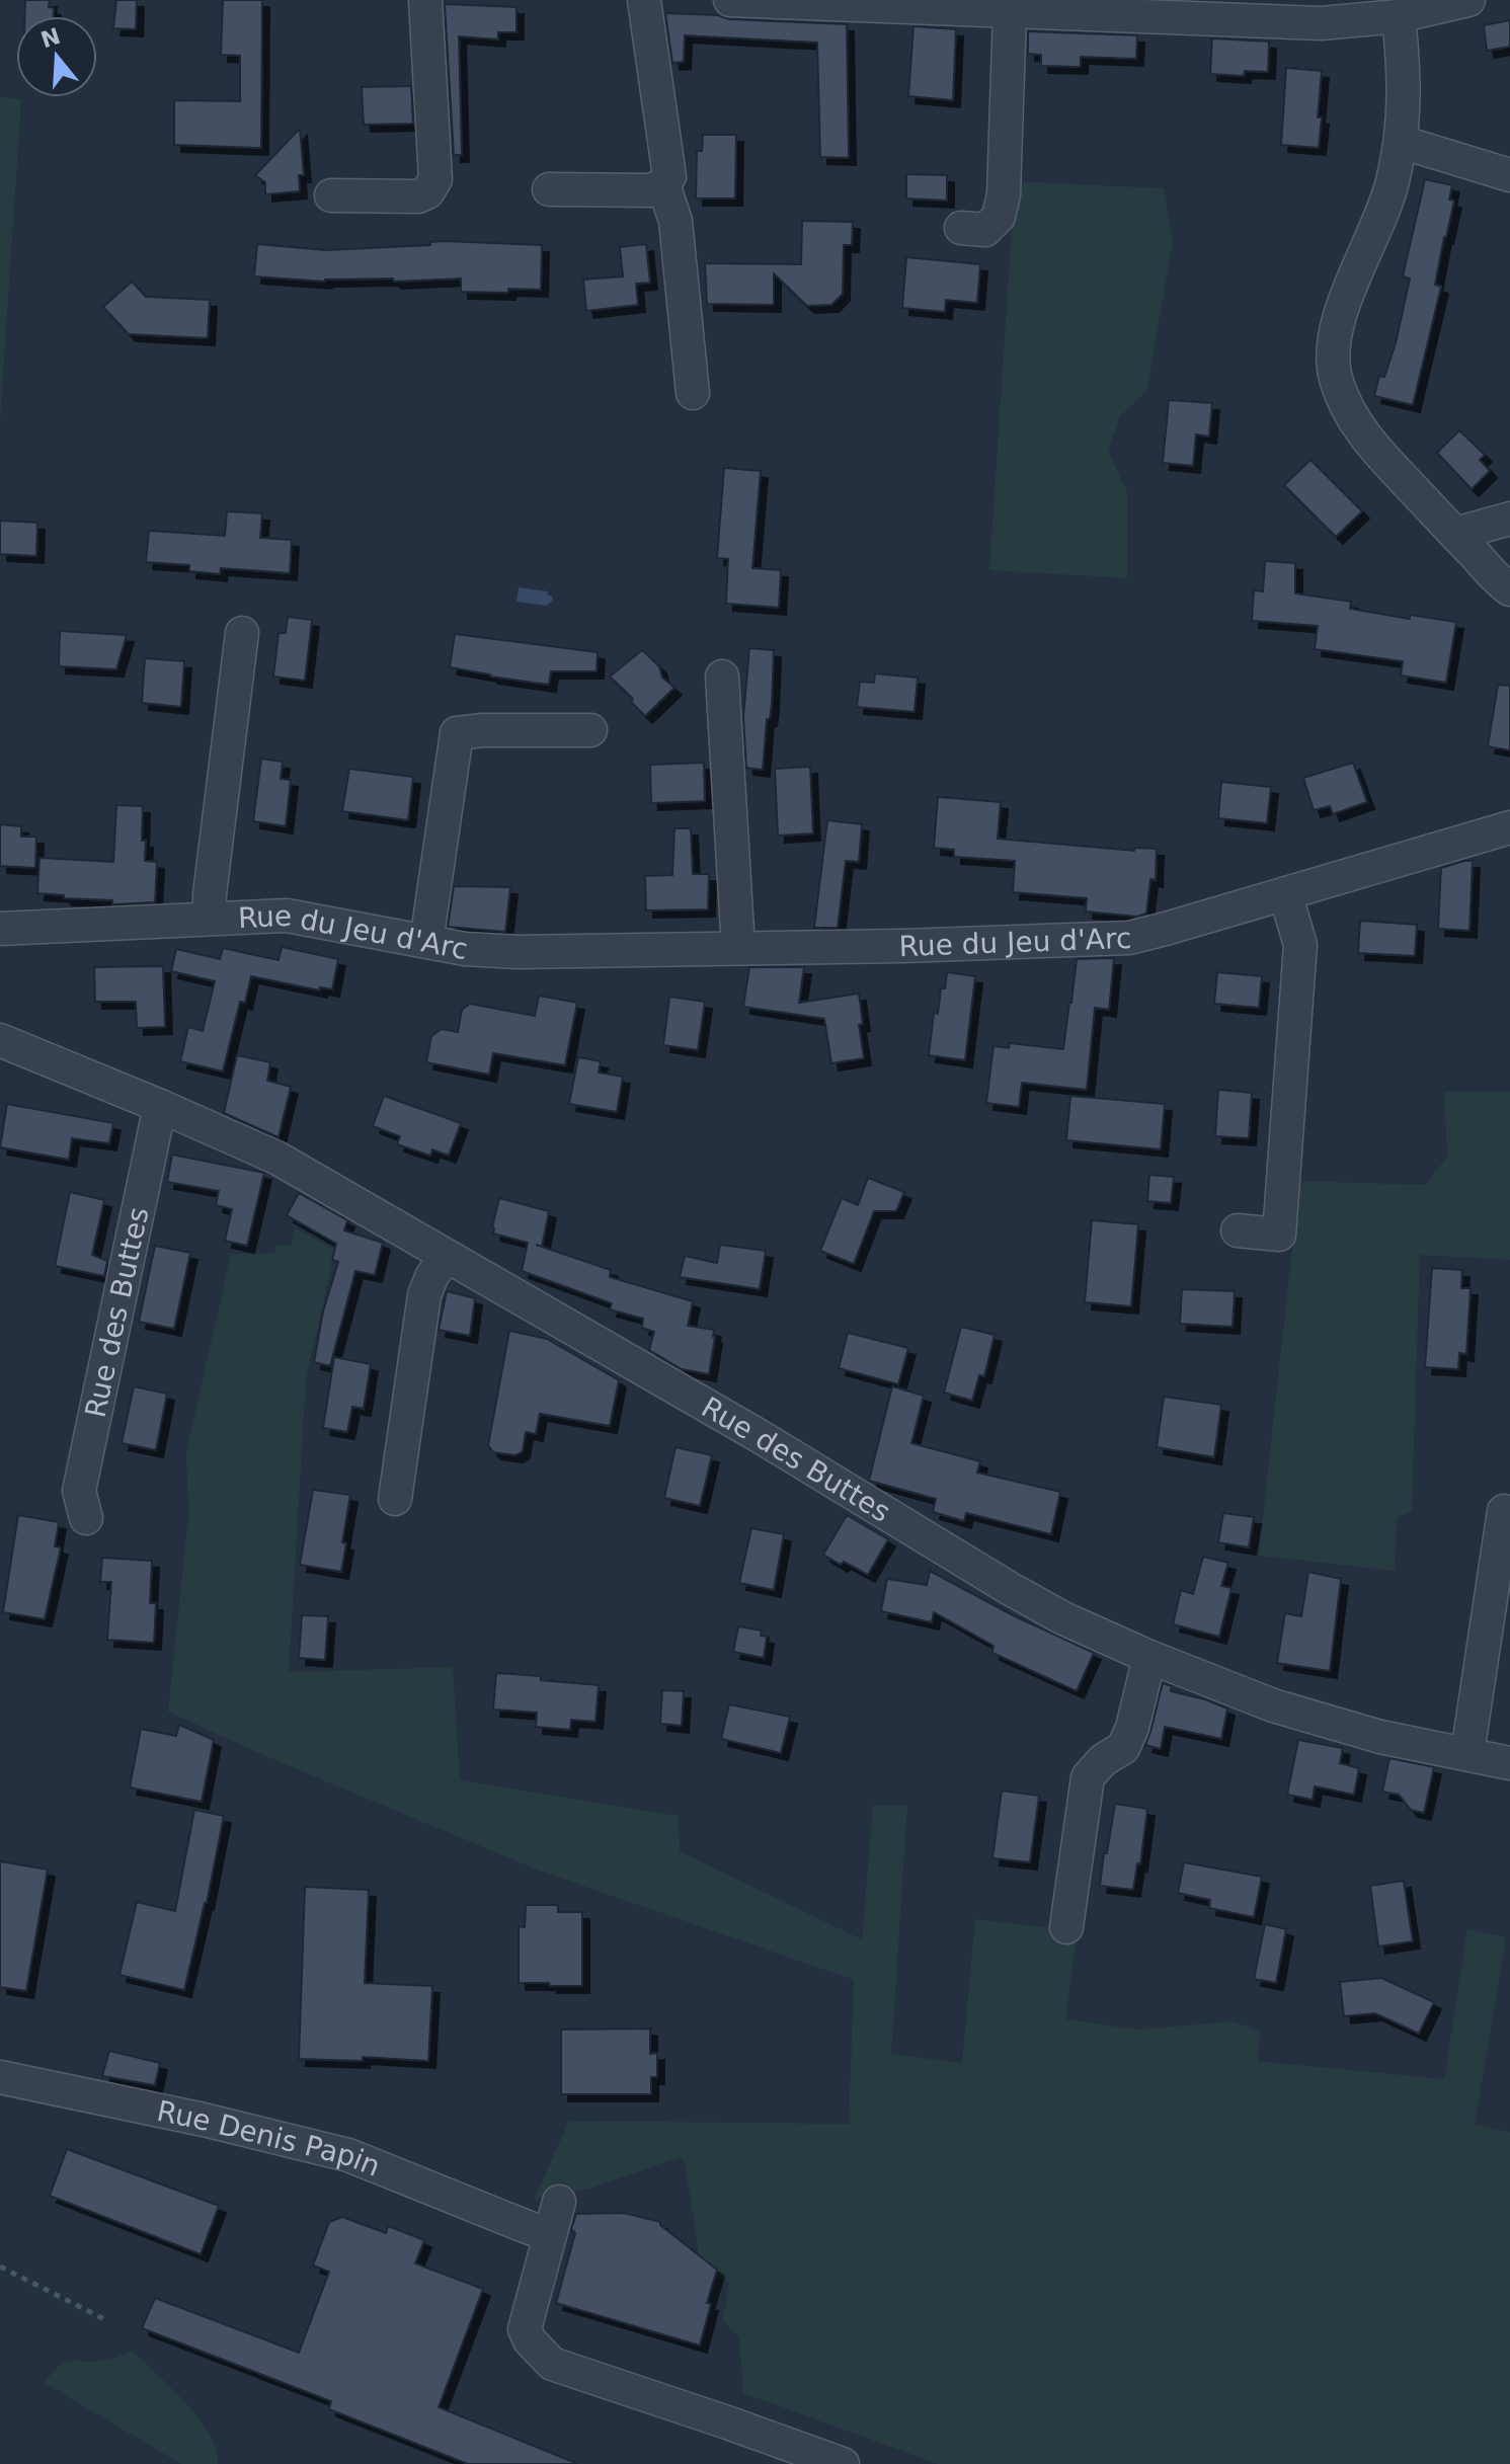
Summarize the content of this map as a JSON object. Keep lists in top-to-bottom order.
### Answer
{
  "streets": {
    "street": ["Rue du Jeu d'Arc", "Rue des Buttes", "Rue Denis Papin"]
  },
  "north": "top"
}
